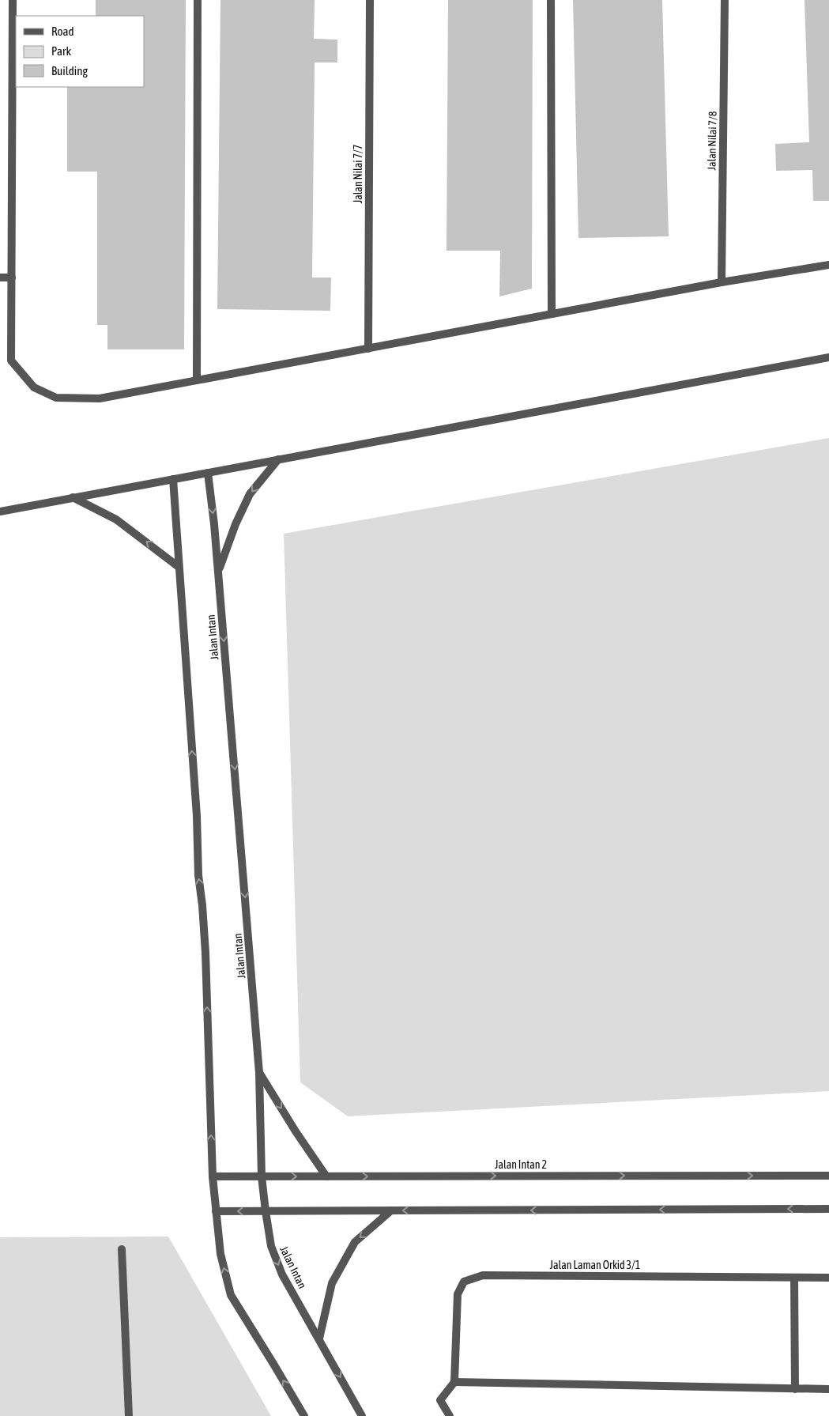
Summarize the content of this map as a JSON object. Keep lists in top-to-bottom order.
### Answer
{
  "streets": {
    "street": [
      "Jalan Nilai 7/8",
      "Jalan Nilai 7/7",
      "Jalan Intan",
      "Jalan Intan 2",
      "Jalan Laman Orkid 3/1"
    ]
  },
  "crossings": [
    ["Jalan Intan", "Jalan Intan 2"]
  ],
  "legend": ["Road", "Park", "Building"]
}
